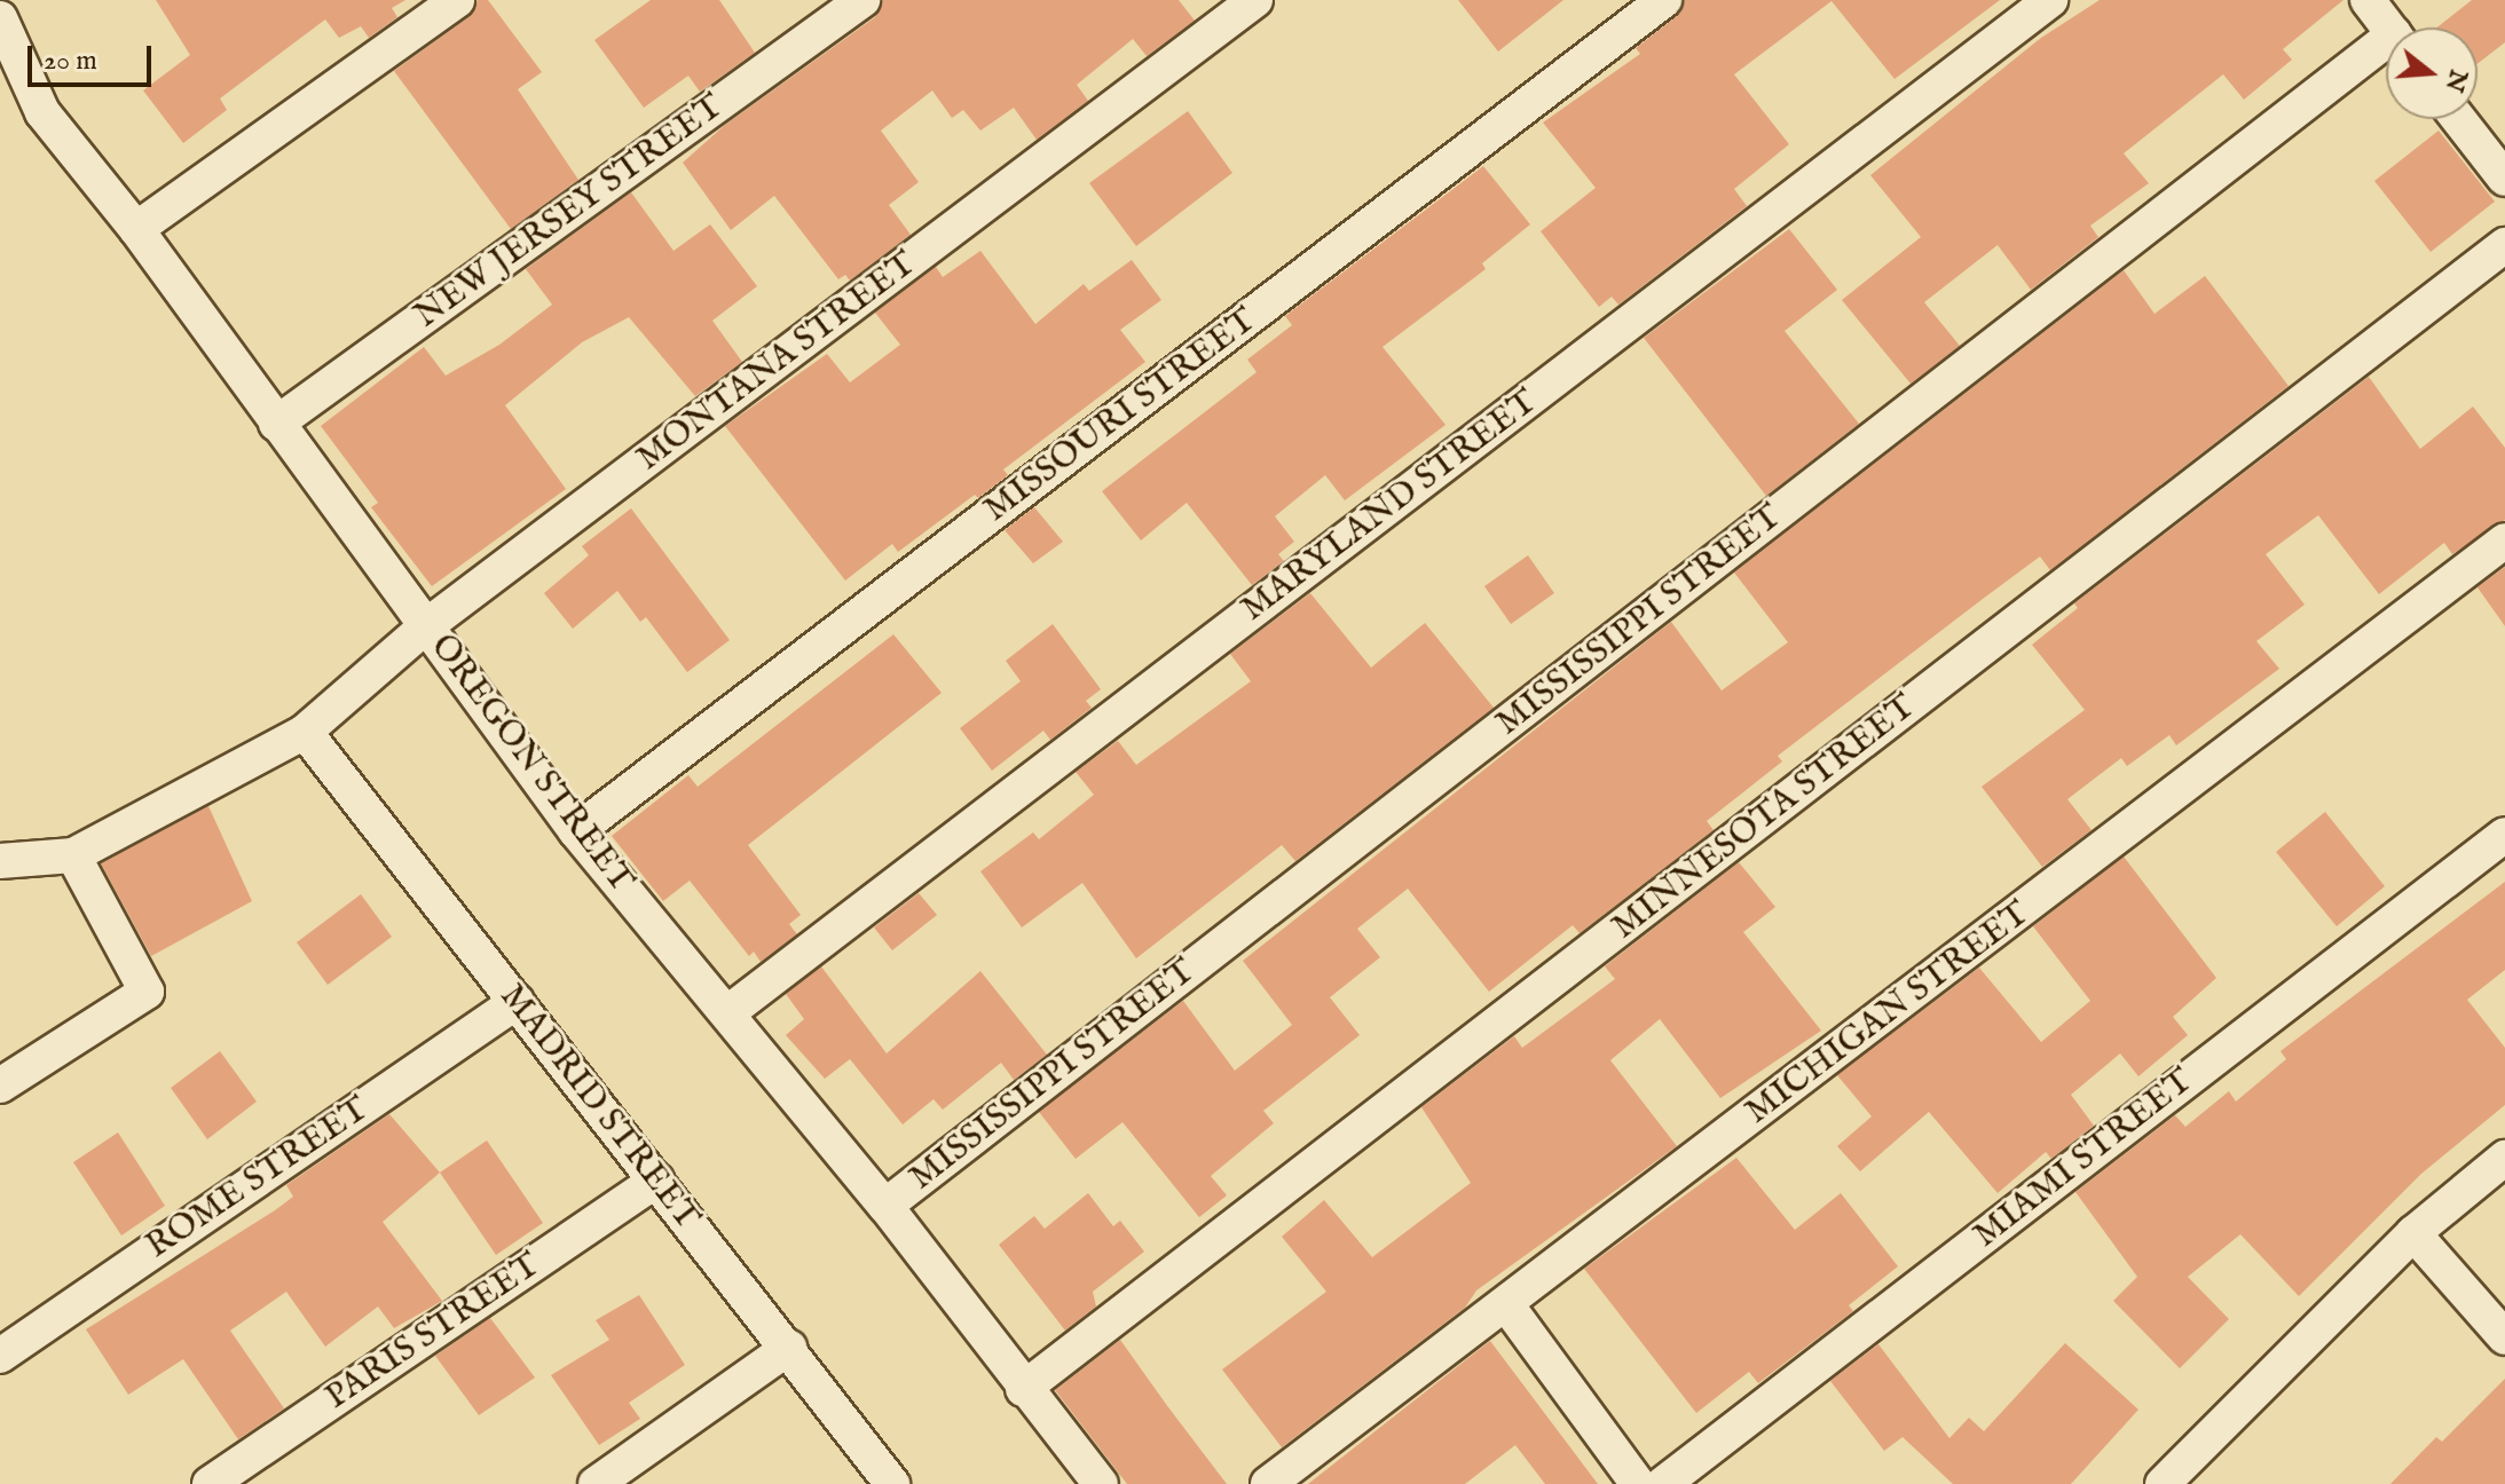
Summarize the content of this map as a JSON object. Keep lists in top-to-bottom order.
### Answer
{
  "streets": {
    "street": [
      "NEW JERSEY STREET",
      "MONTANA STREET",
      "MISSOURI STREET",
      "MARYLAND STREET",
      "MISSISSIPPI STREET",
      "OREGON STREET",
      "MINNESOTA STREET",
      "MICHIGAN STREET",
      "MADRID STREET",
      "MIAMI STREET",
      "ROME STREET",
      "PARIS STREET"
    ]
  },
  "crossings": [
    ["NEW JERSEY STREET", "OREGON STREET"],
    ["MONTANA STREET", "OREGON STREET"],
    ["MONTANA STREET", "MADRID STREET"],
    ["MISSOURI STREET", "OREGON STREET"],
    ["MARYLAND STREET", "OREGON STREET"],
    ["MISSISSIPPI STREET", "OREGON STREET"],
    ["OREGON STREET", "MINNESOTA STREET"],
    ["MADRID STREET", "ROME STREET"],
    ["MADRID STREET", "PARIS STREET"]
  ],
  "scale_bar": "20 m",
  "north": "right"
}
